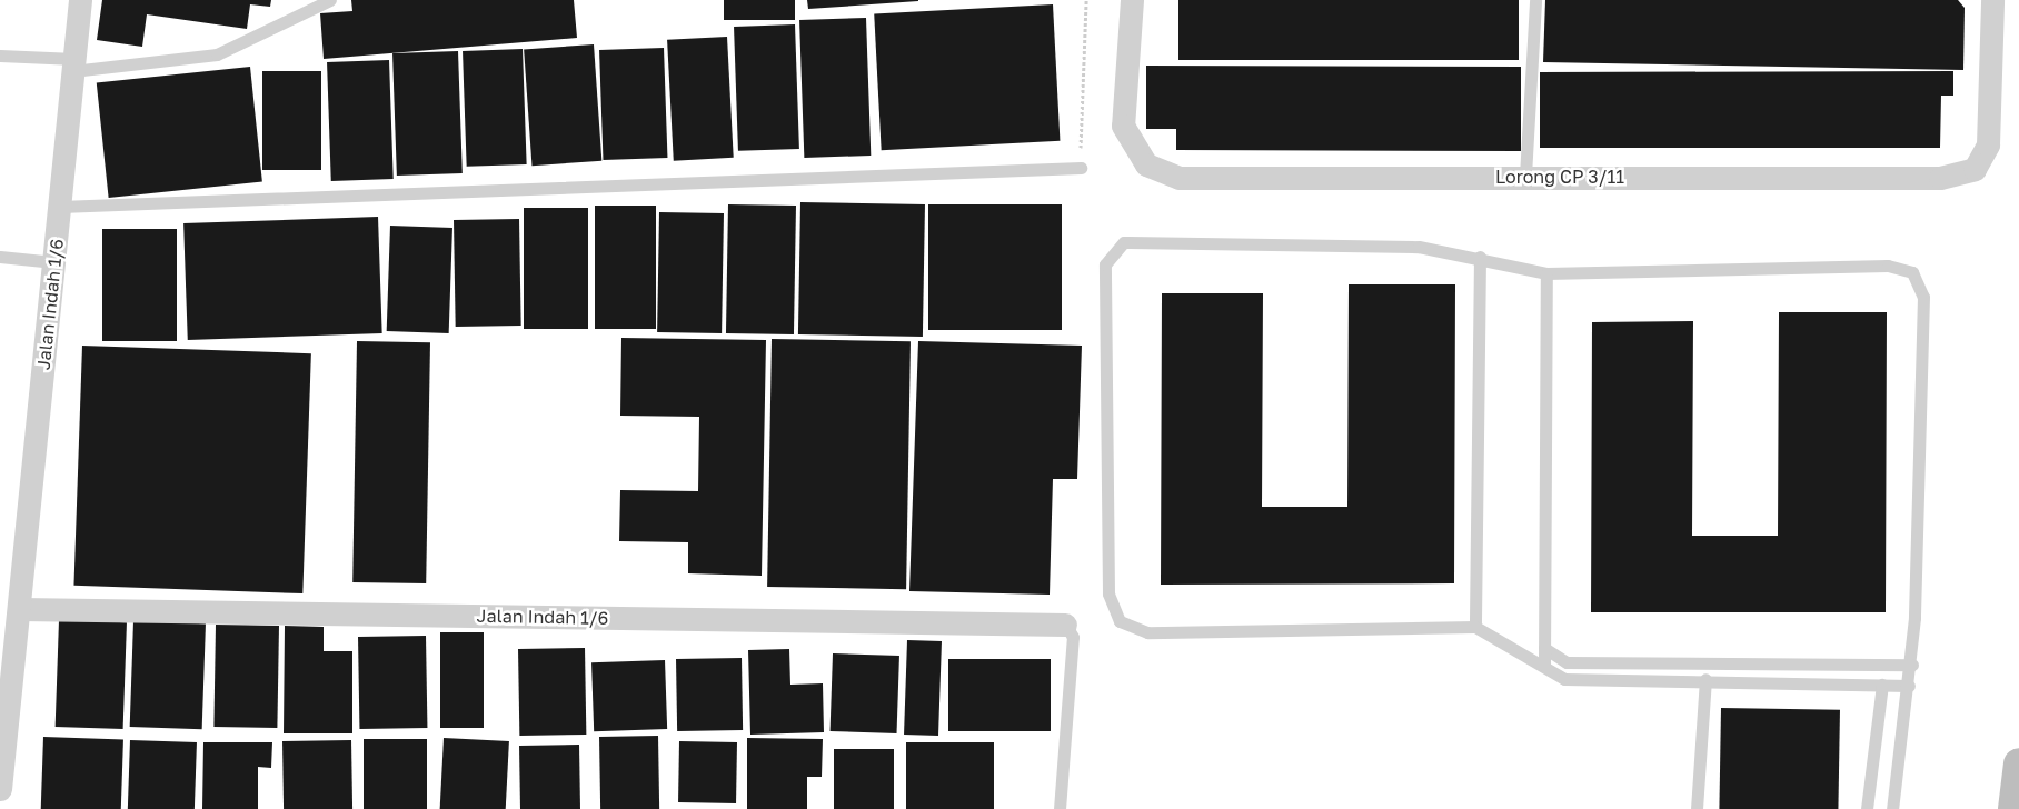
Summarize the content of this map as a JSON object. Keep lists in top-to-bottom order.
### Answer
{
  "streets": {
    "street": ["Lorong CP 3/11", "Jalan Indah 1/6"]
  }
}
